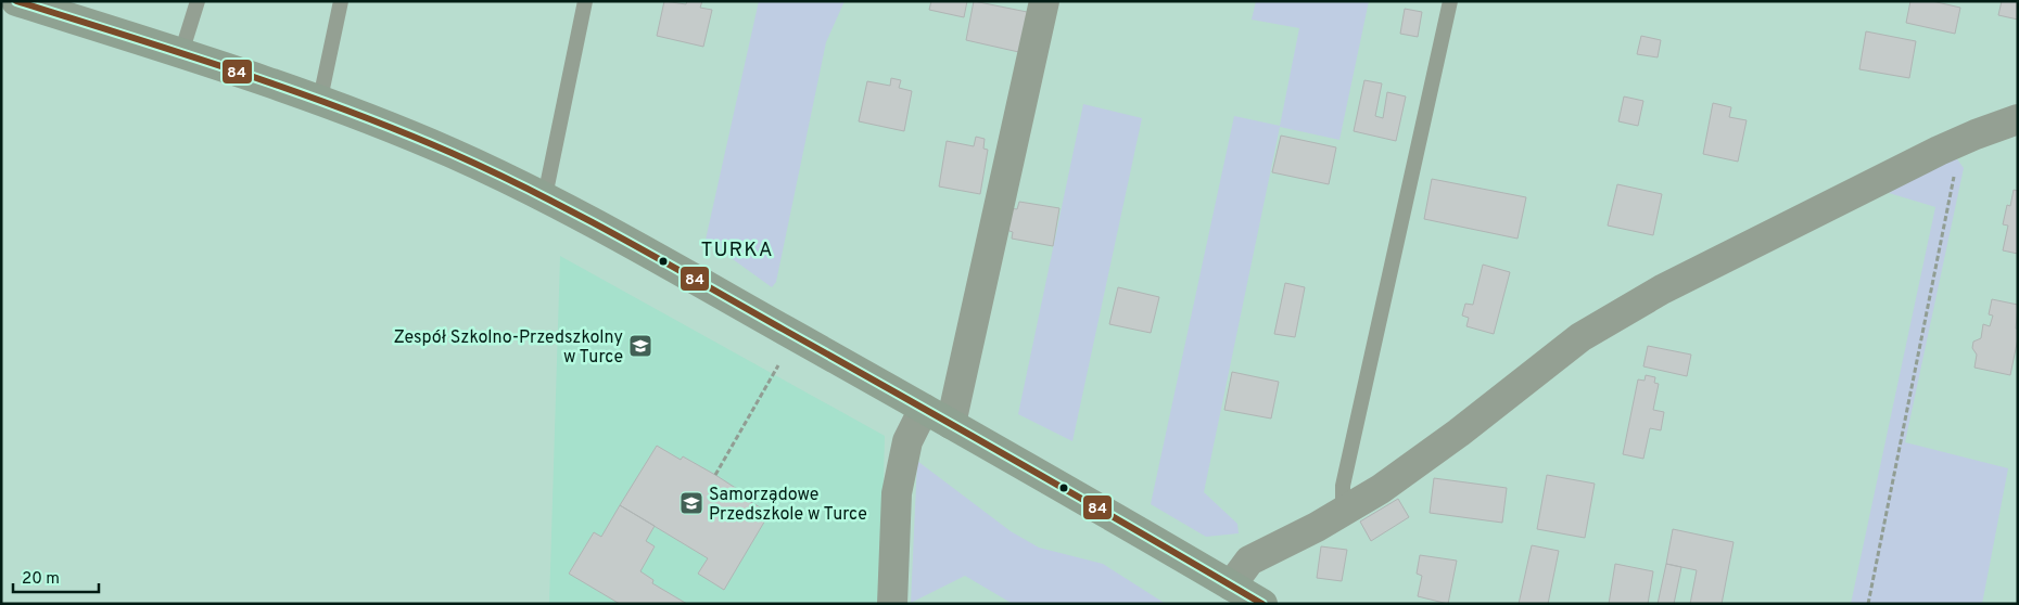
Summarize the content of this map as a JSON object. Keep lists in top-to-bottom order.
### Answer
{
  "districts": ["TURKA"],
  "places": {
    "school or university": ["Zespół Szkolno-Przedszkolny w Turce", "Samorządowe Przedszkole w Turce"]
  },
  "lines": ["transit line 84"],
  "scale_bar": "20 m"
}
